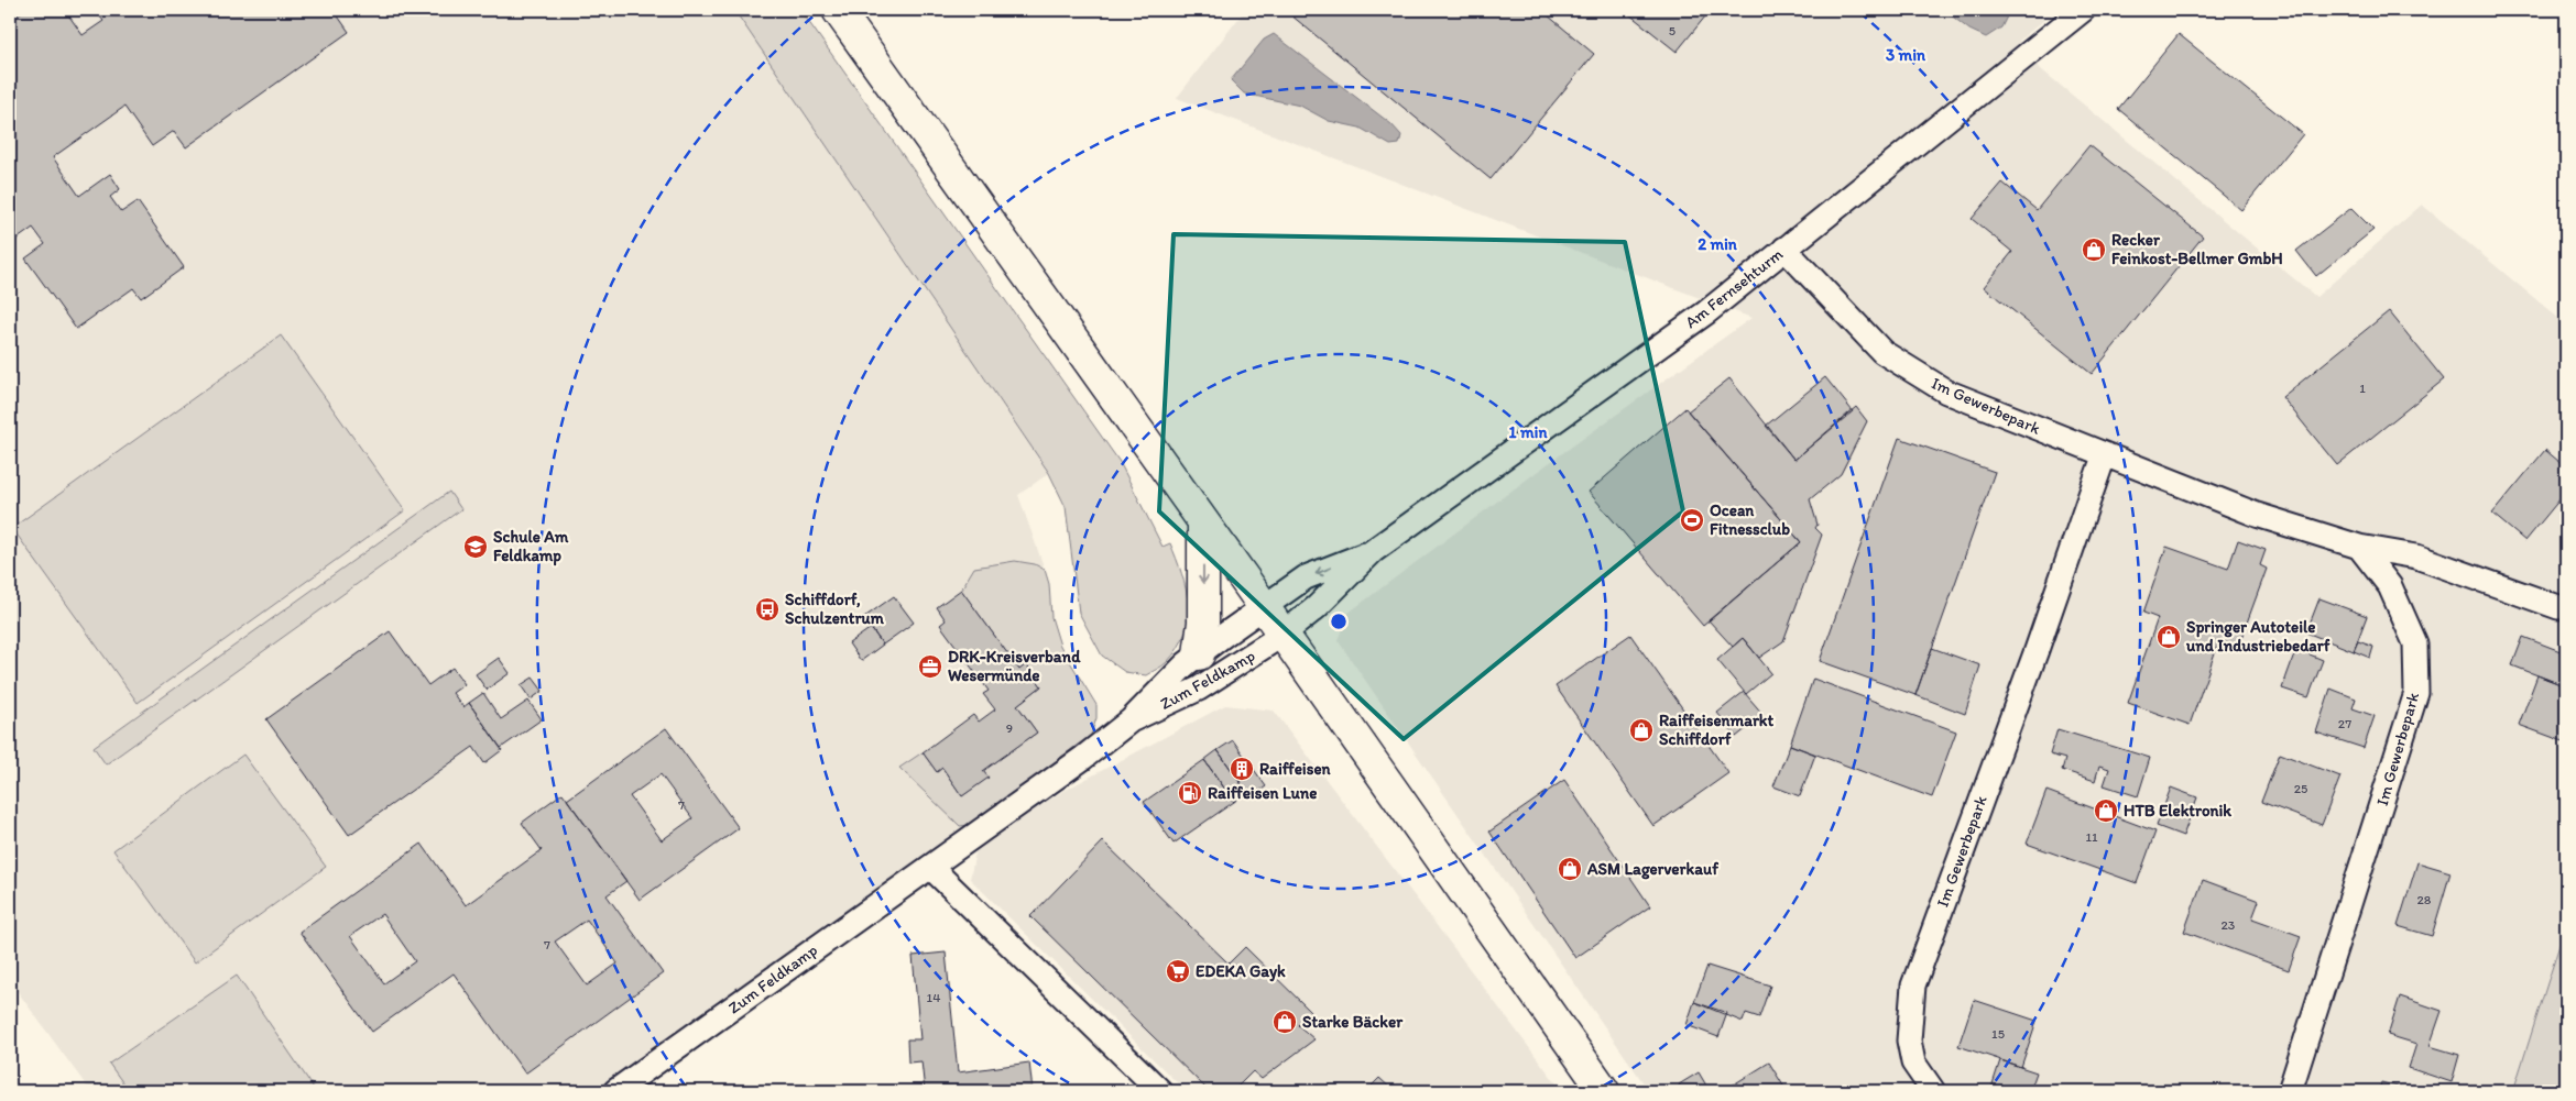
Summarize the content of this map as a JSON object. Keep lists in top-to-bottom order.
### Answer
{
  "streets": {
    "street": ["Am Fernsehturm", "Im Gewerbepark", "Zum Feldkamp"]
  },
  "crossings": [
    ["Am Fernsehturm", "Im Gewerbepark"],
    ["Am Fernsehturm", "Zum Feldkamp"]
  ],
  "places": {
    "shop": [
      "Recker Feinkost-Bellmer GmbH",
      "Springer Autoteile und Industriebedarf",
      "Raiffeisenmarkt Schiffdorf",
      "HTB Elektronik",
      "ASM Lagerverkauf",
      "Starke Bäcker"
    ],
    "sports": ["Ocean Fitnessclub"],
    "school or university": ["Schule Am Feldkamp"],
    "bus stop": ["Schiffdorf, Schulzentrum"],
    "office": ["DRK-Kreisverband Wesermünde"],
    "building": ["Raiffeisen"],
    "fuel station": ["Raiffeisen Lune"],
    "supermarket": ["EDEKA Gayk"]
  },
  "house_numbers": [
    "5",
    "1",
    "27",
    "9",
    "25",
    "7",
    "11",
    "28",
    "23",
    "7",
    "14",
    "15"
  ],
  "rings": ["3 min", "2 min", "1 min"]
}
